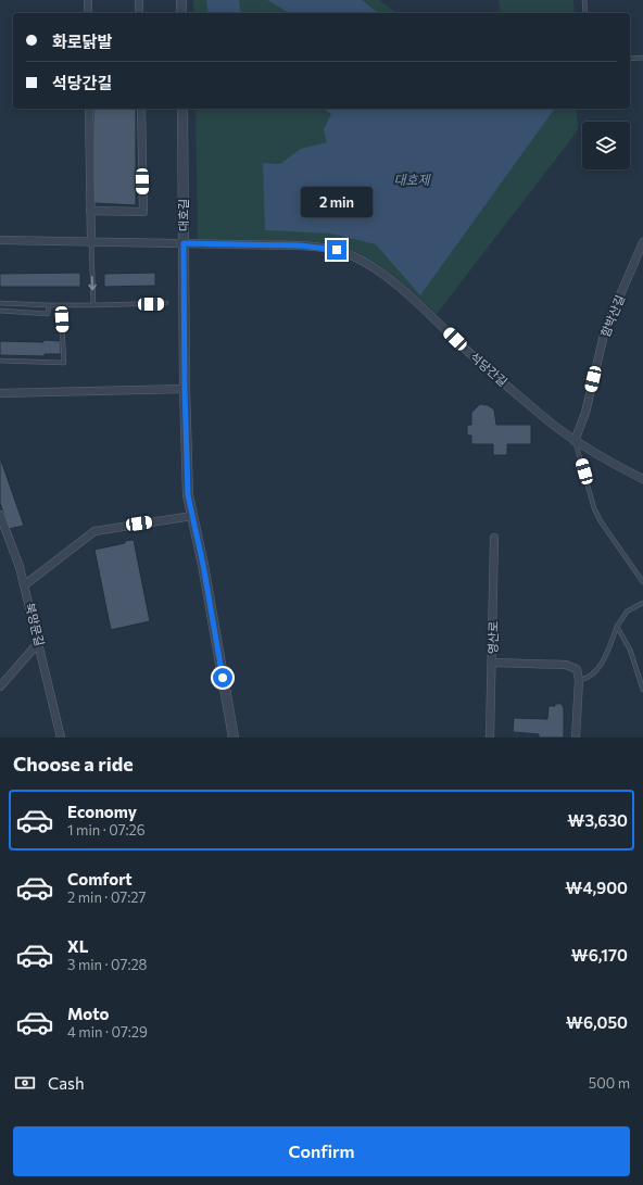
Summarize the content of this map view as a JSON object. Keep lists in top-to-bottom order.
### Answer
{
  "streets": {
    "street": [
      "대호길",
      "함박산길",
      "석당간길",
      "북망문길",
      "영산로"
    ]
  },
  "crossings": [
    ["대호길", "석당간길"],
    ["함박산길", "석당간길"]
  ],
  "water": ["대호제"],
  "page": {
    "banner": ["화로닭발", "석당간길"],
    "bubble": "2 min",
    "heading": "Choose a ride",
    "list": [
      {
        "name": "Economy",
        "note": "1 min · 07:26",
        "value": "₩3,630"
      },
      {
        "name": "Comfort",
        "note": "2 min · 07:27",
        "value": "₩4,900"
      },
      {
        "name": "XL",
        "note": "3 min · 07:28",
        "value": "₩6,170"
      },
      {
        "name": "Moto",
        "note": "4 min · 07:29",
        "value": "₩6,050"
      }
    ],
    "pay": ["Cash", "500 m"],
    "buttons": "Confirm"
  }
}
